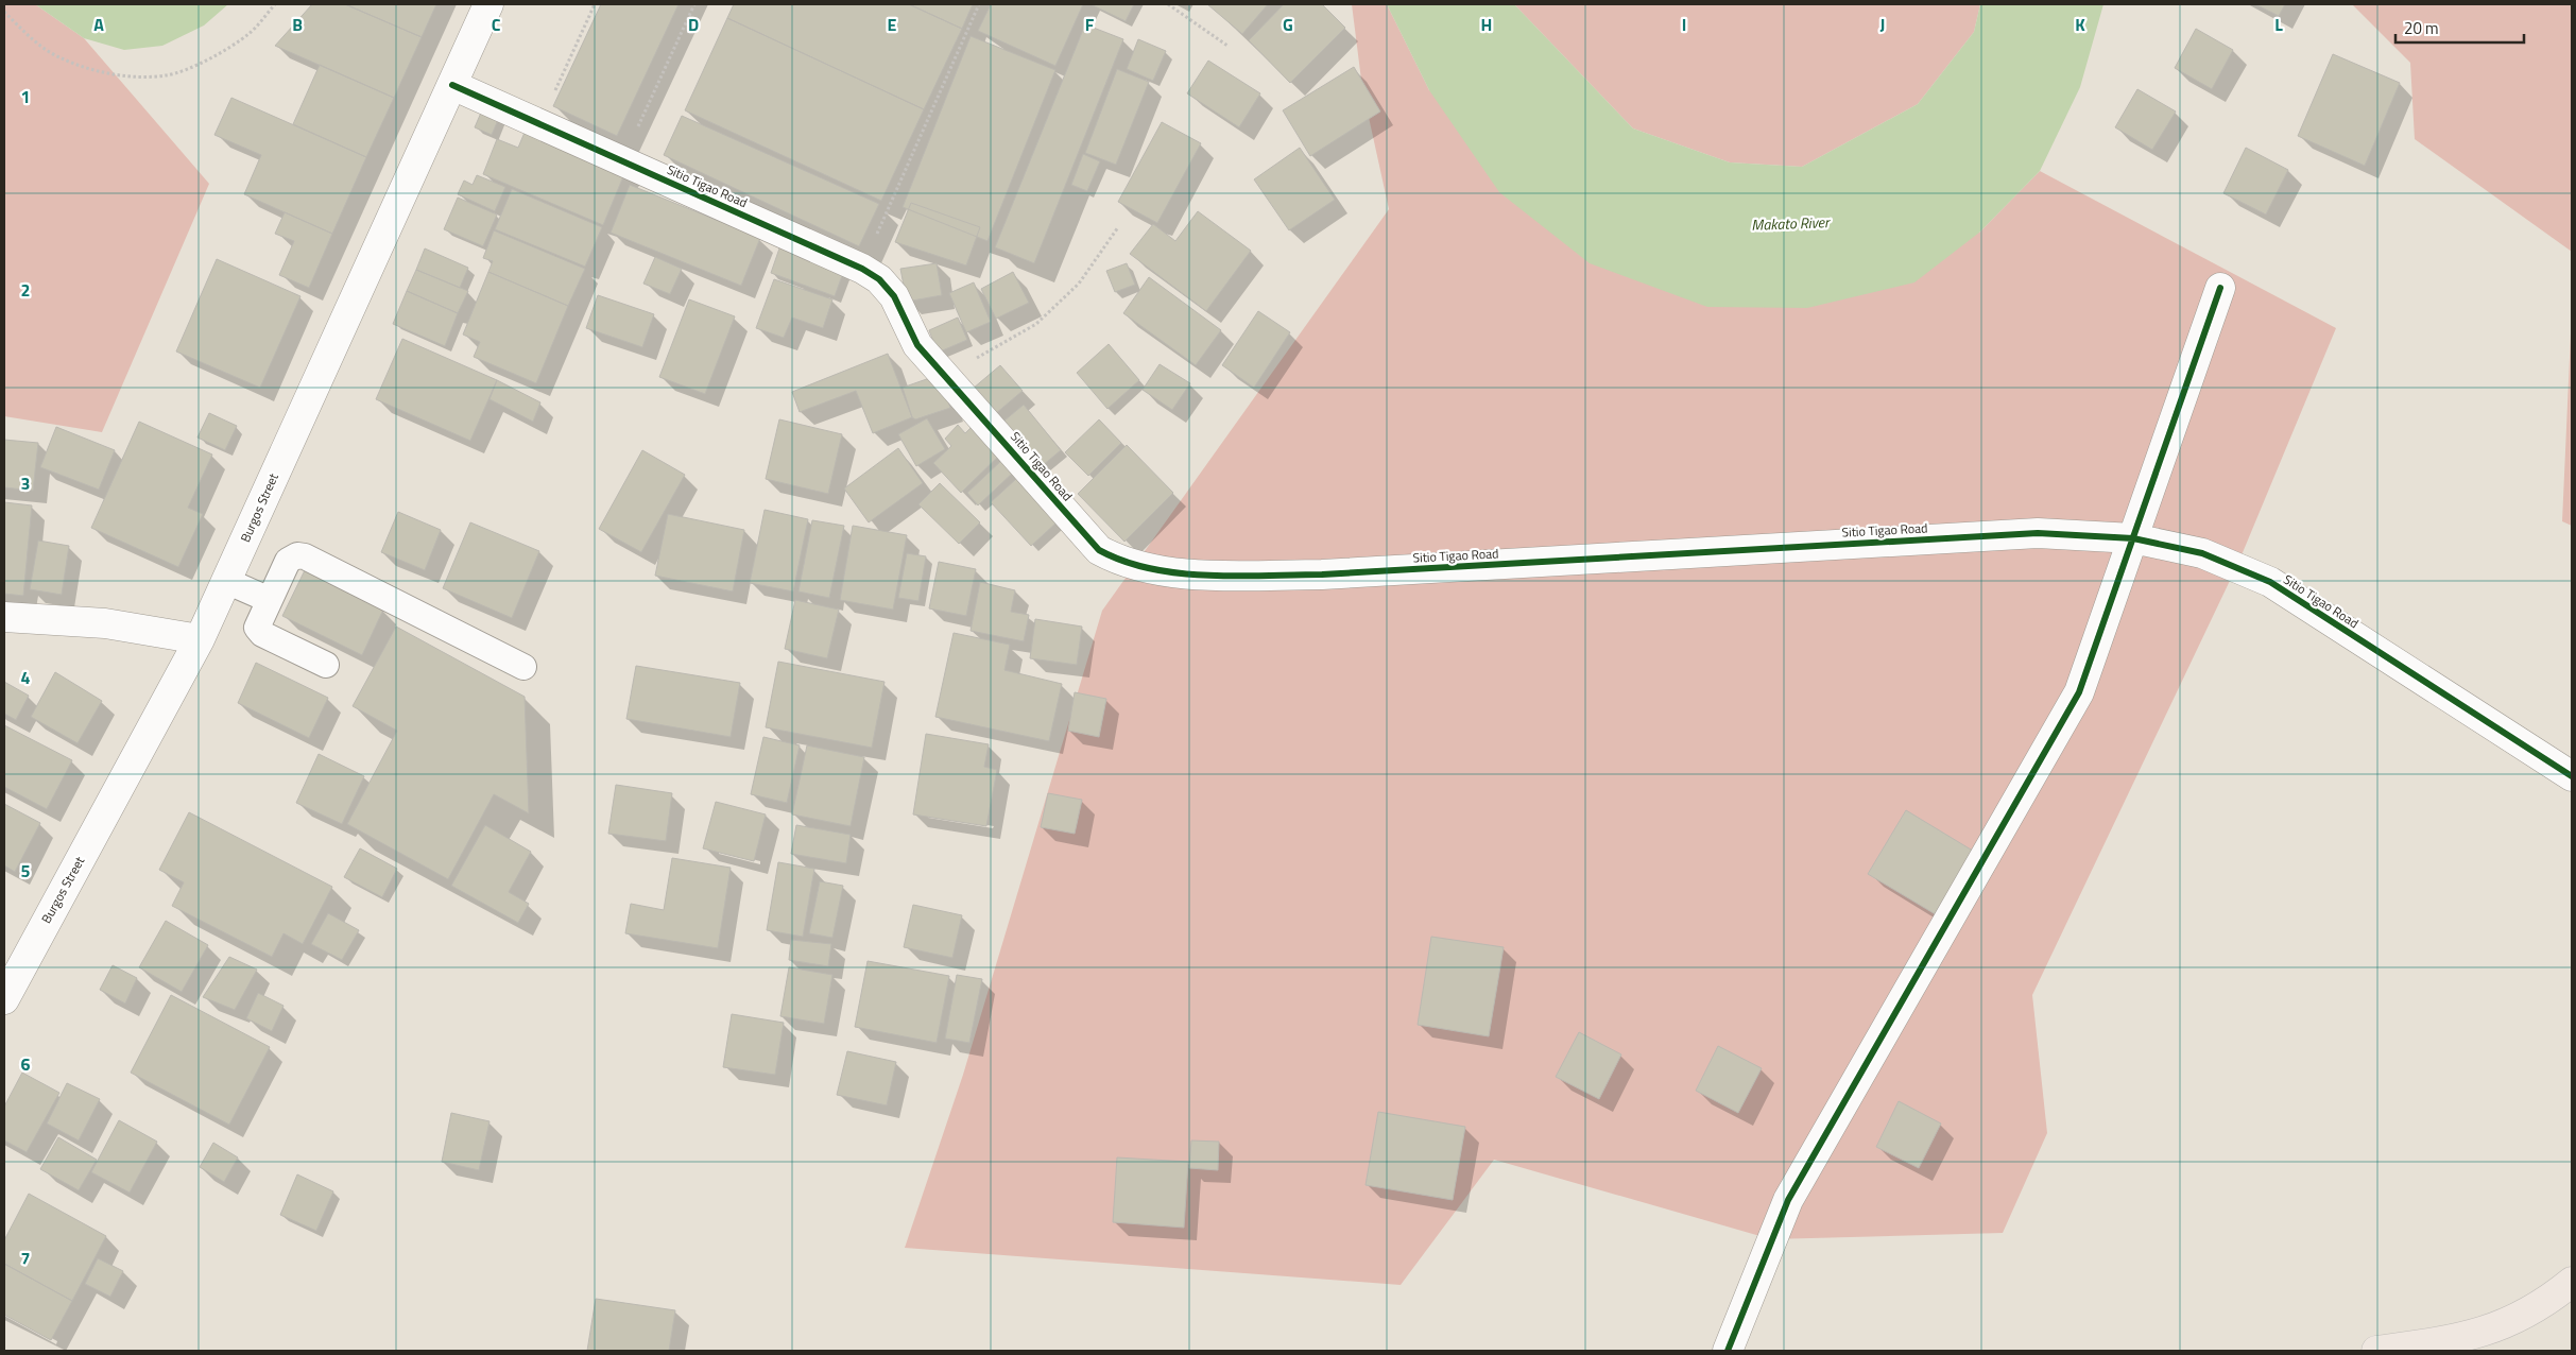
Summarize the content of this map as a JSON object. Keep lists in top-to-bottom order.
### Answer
{
  "streets": {
    "street": ["Sitio Tigao Road", "Burgos Street"]
  },
  "crossings": [
    ["Sitio Tigao Road", "Burgos Street"]
  ],
  "water": ["Makato River"],
  "scale_bar": "20 m",
  "grid": {
    "columns": [
      "A",
      "B",
      "C",
      "D",
      "E",
      "F",
      "G",
      "H",
      "I",
      "J",
      "K",
      "L"
    ],
    "rows": [
      "1",
      "2",
      "3",
      "4",
      "5",
      "6",
      "7"
    ]
  }
}
